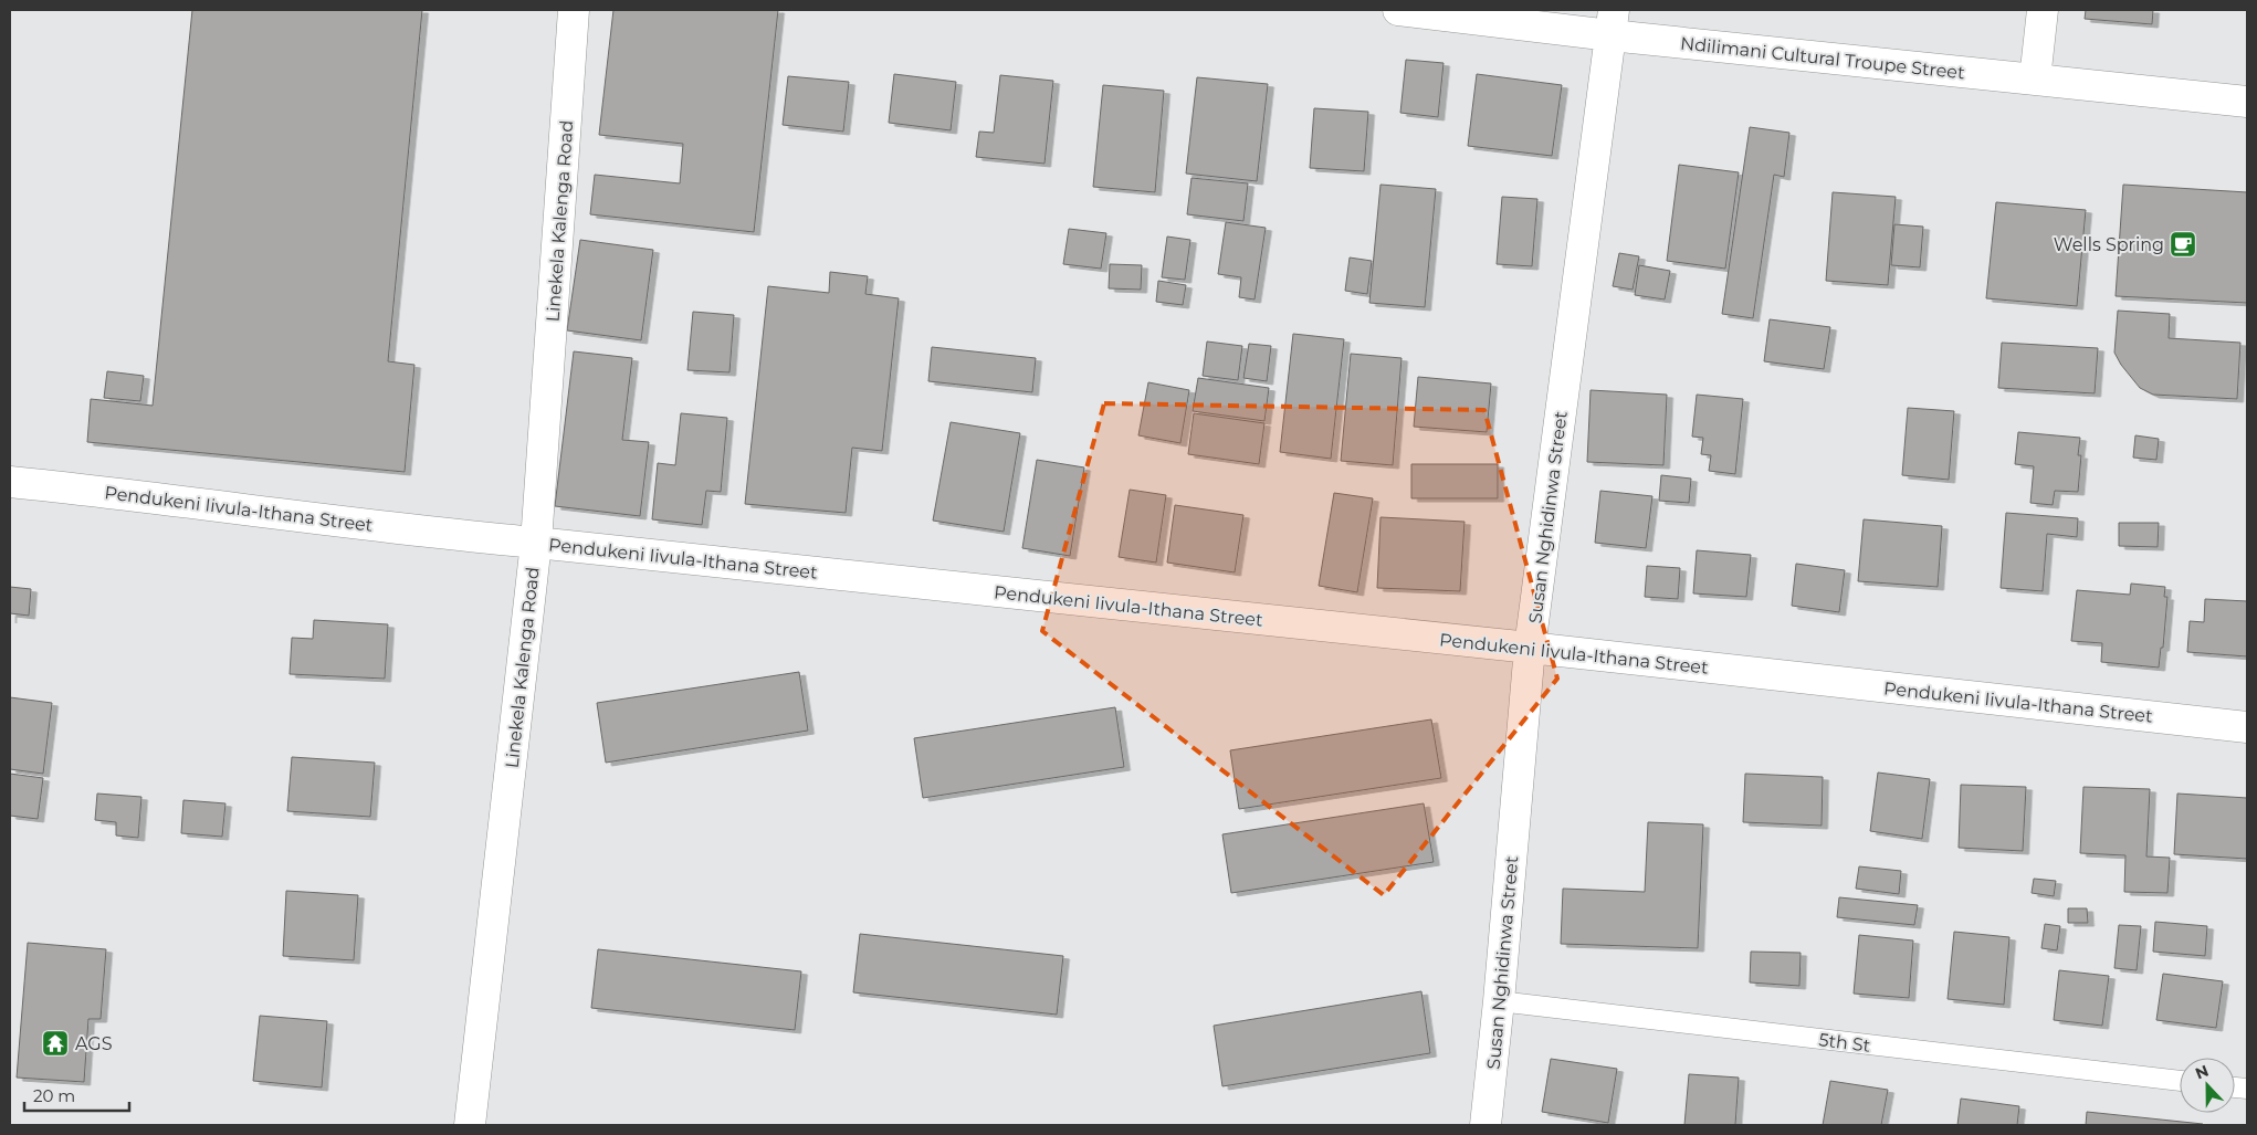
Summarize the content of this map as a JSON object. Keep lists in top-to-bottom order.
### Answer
{
  "streets": {
    "street": [
      "Ndilimani Cultural Troupe Street",
      "Linekela Kalenga Road",
      "Pendukeni Iivula-Ithana Street",
      "Susan Nghidinwa Street"
    ],
    "lane": ["5th St"]
  },
  "crossings": [
    ["Ndilimani Cultural Troupe Street", "Susan Nghidinwa Street"],
    ["Linekela Kalenga Road", "Pendukeni Iivula-Ithana Street"],
    ["Pendukeni Iivula-Ithana Street", "Susan Nghidinwa Street"],
    ["Susan Nghidinwa Street", "5th St"]
  ],
  "places": {
    "cafe": ["Wells Spring"],
    "temple": ["AGS"]
  },
  "scale_bar": "20 m",
  "north": "top"
}
